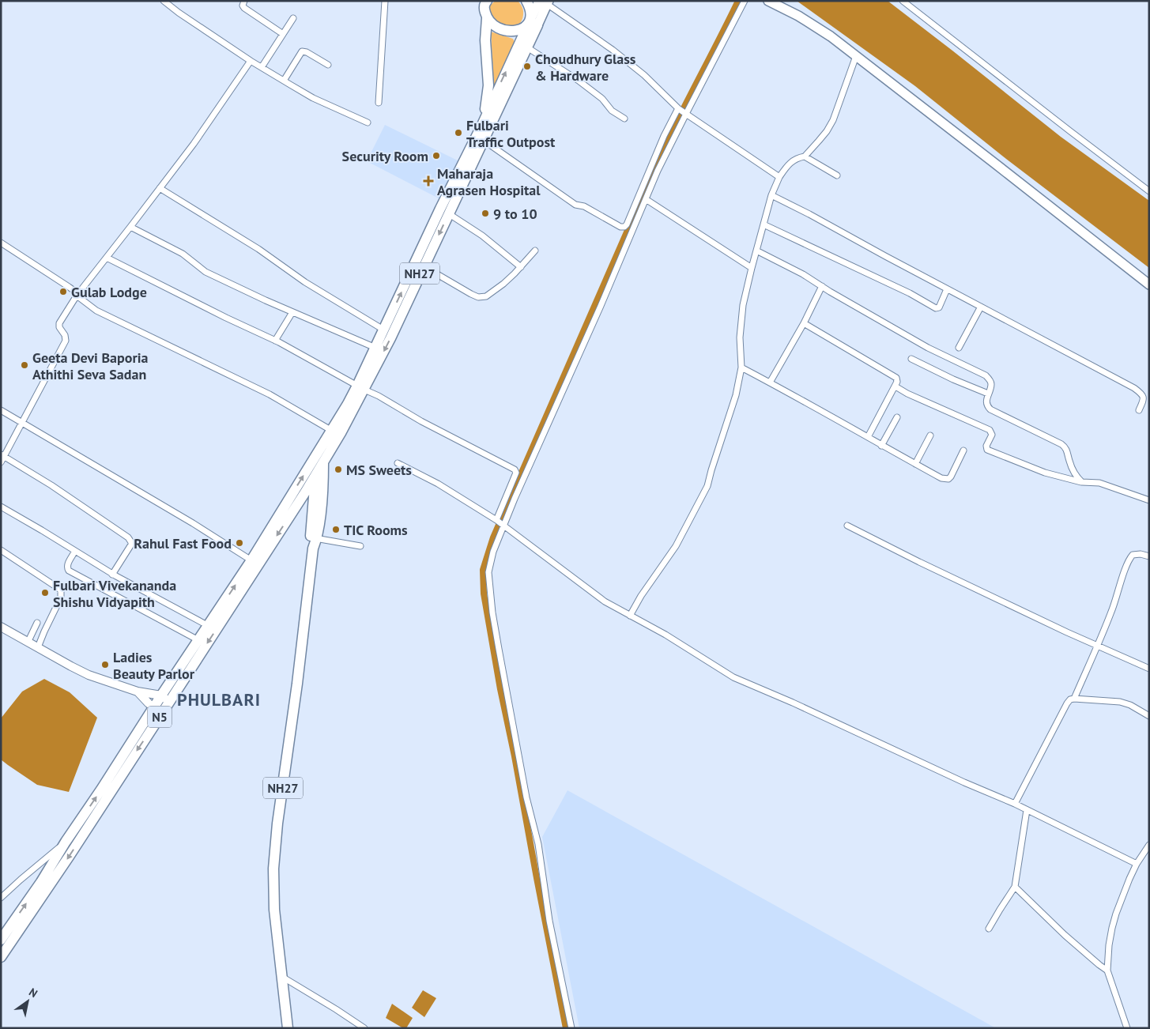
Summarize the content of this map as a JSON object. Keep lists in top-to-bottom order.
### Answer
{
  "streets": {
    "highway": ["NH27", "N5"]
  },
  "crossings": [
    ["NH27", "N5"]
  ],
  "districts": ["PHULBARI"],
  "places": {
    "other": [
      "Choudhury Glass & Hardware",
      "Fulbari Traffic Outpost",
      "Security Room",
      "9 to 10",
      "Gulab Lodge",
      "Geeta Devi Baporia Athithi Seva Sadan",
      "MS Sweets",
      "TIC Rooms",
      "Rahul Fast Food",
      "Fulbari Vivekananda Shishu Vidyapith",
      "Ladies Beauty Parlor"
    ],
    "health": ["Maharaja Agrasen Hospital"]
  },
  "north": "top right"
}
